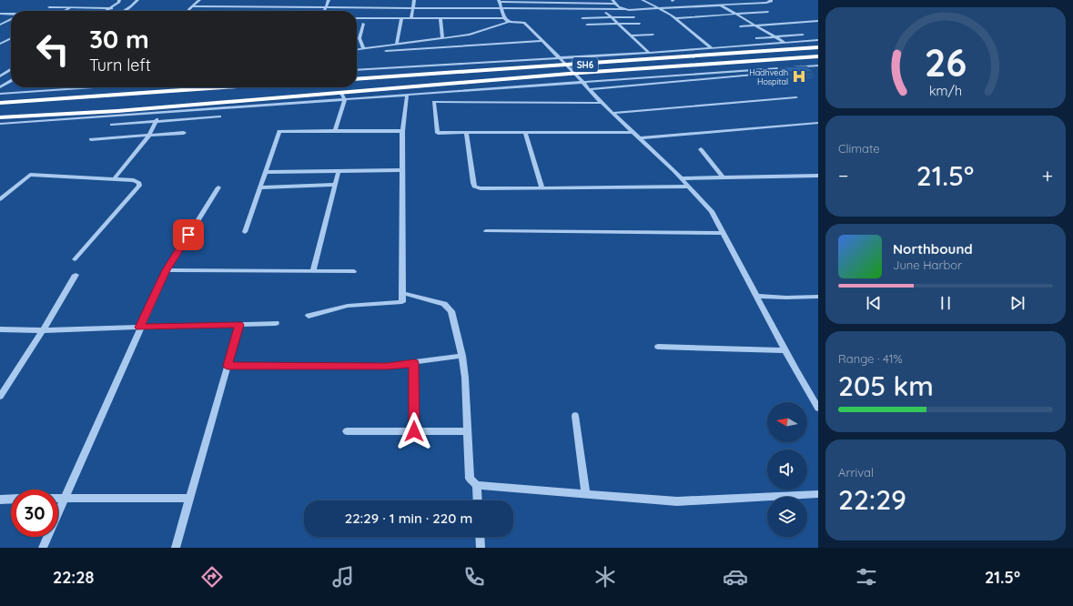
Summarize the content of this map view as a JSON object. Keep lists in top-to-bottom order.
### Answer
{
  "streets": {
    "highway": ["SH6"]
  },
  "places": {
    "hospital": ["Hadhvedh Hospital"]
  },
  "north": "left",
  "page": {
    "turn": ["30 m", "Turn left"],
    "tile": [
      "Climate",
      ["Range · 41%", "205 km"],
      ["Arrival", "22:29"]
    ],
    "heat": ["−", "21.5°", "+"],
    "song": ["Northbound", "June Harbor"],
    "limit": "30",
    "trip": "22:29 · 1 min · 220 m",
    "tabs": ["22:28", "21.5°"],
    "gauge": ["26", "km/h"]
  }
}
